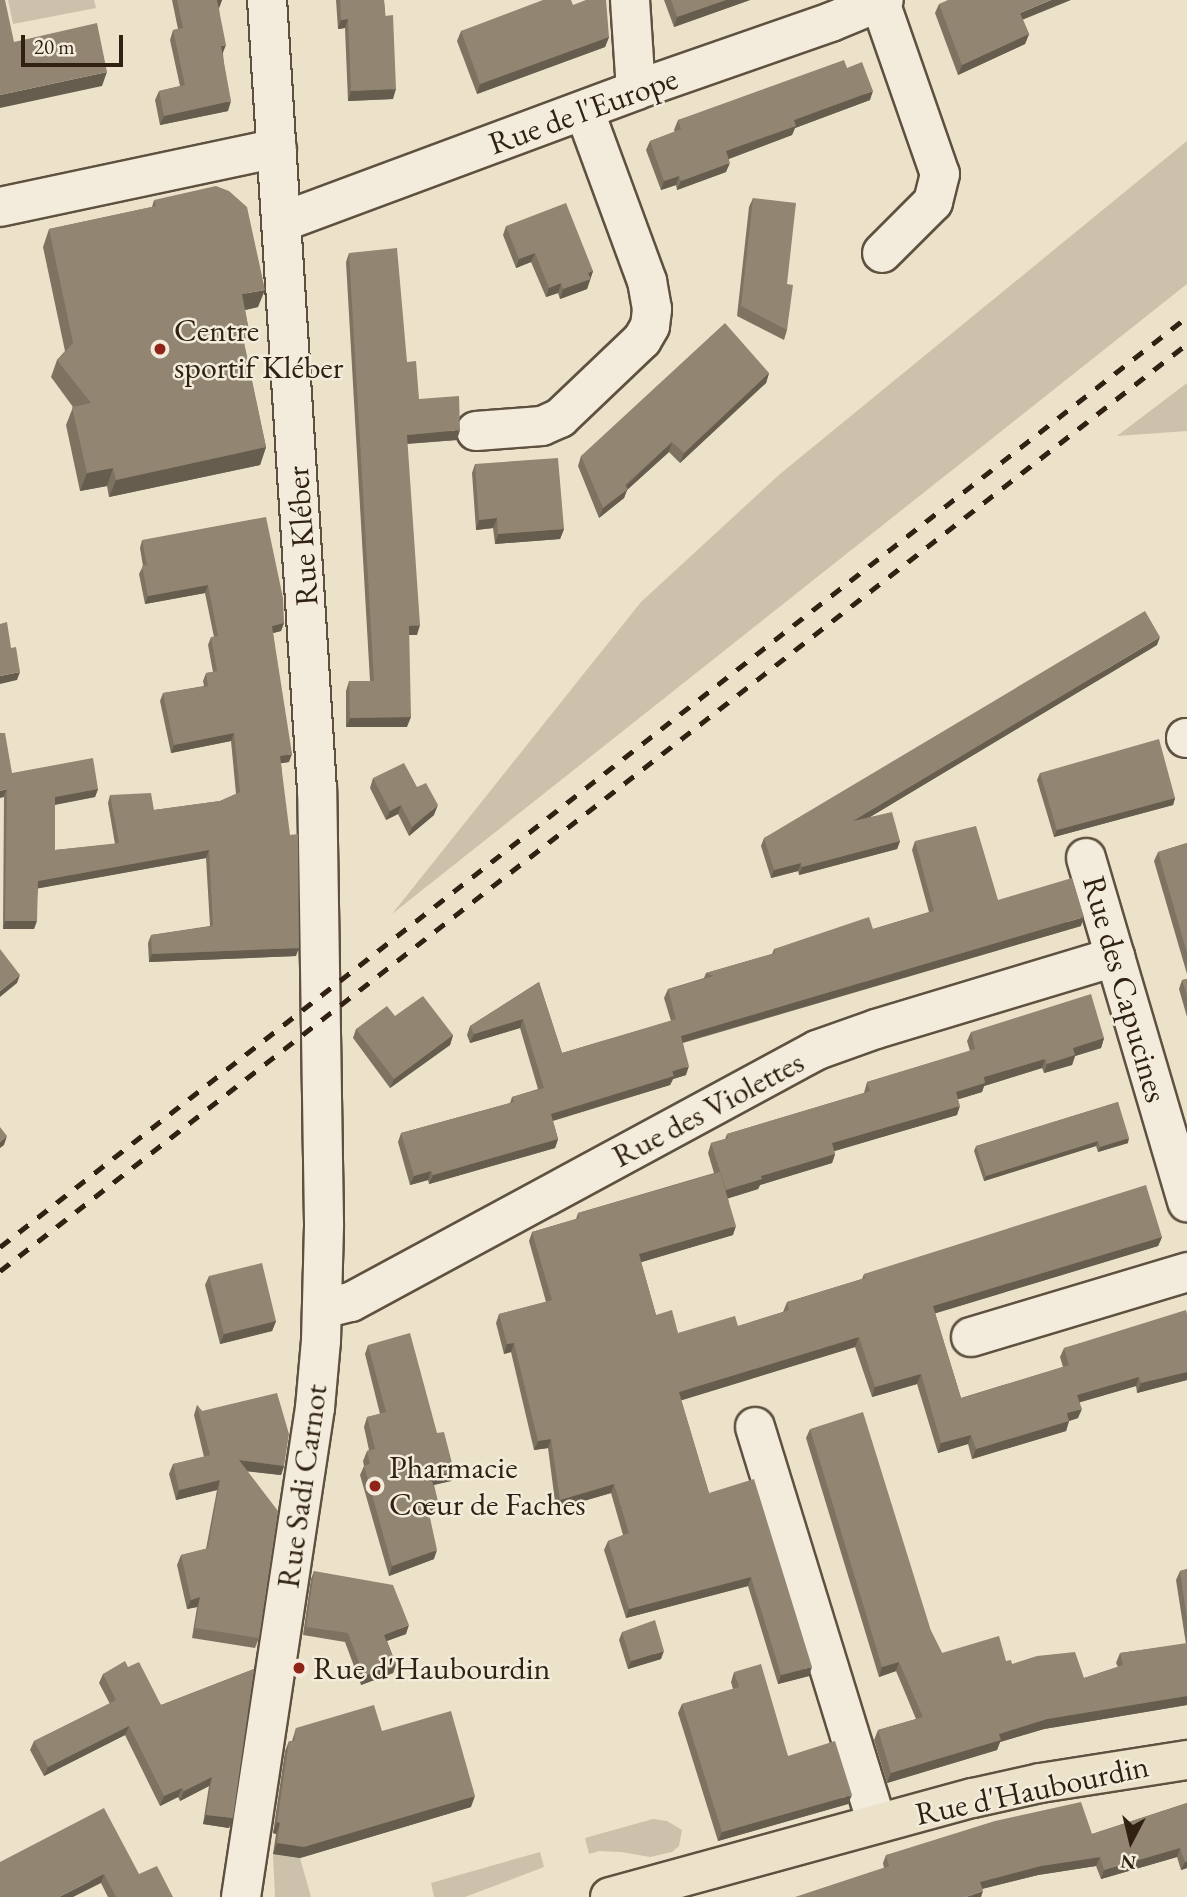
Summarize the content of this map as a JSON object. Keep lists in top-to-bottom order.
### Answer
{
  "streets": {
    "main road": ["Rue d'Haubourdin"],
    "street": [
      "Rue de l'Europe",
      "Rue Kléber",
      "Rue des Capucines",
      "Rue des Violettes",
      "Rue Sadi Carnot"
    ]
  },
  "crossings": [
    ["Rue de l'Europe", "Rue Kléber"],
    ["Rue Kléber", "Rue Sadi Carnot"],
    ["Rue des Capucines", "Rue des Violettes"],
    ["Rue des Violettes", "Rue Sadi Carnot"]
  ],
  "places": ["Centre sportif Kléber", "Pharmacie Cœur de Faches", "Rue d'Haubourdin"],
  "scale_bar": "20 m",
  "north": "bottom"
}
